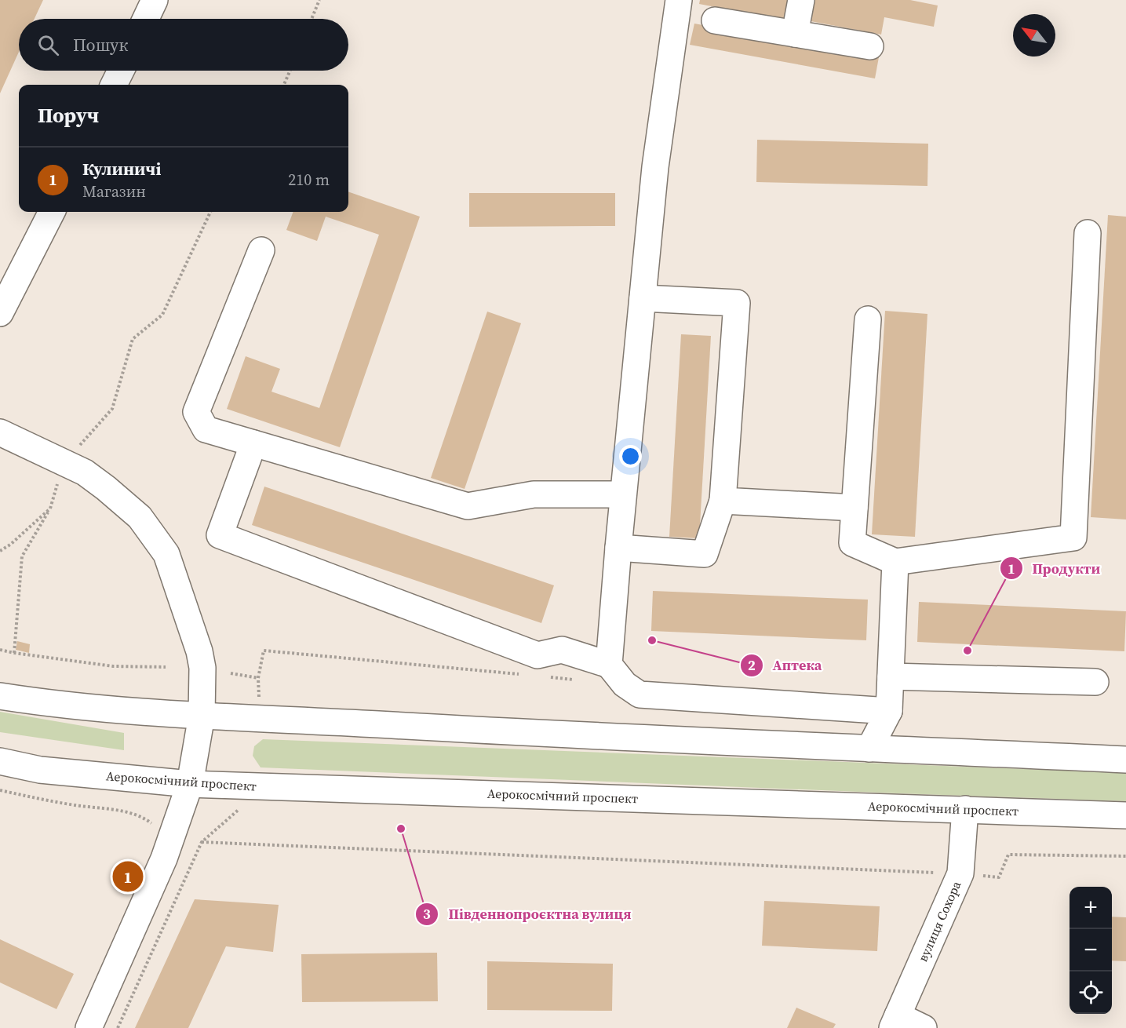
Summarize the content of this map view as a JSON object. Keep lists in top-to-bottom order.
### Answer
{
  "streets": {
    "main road": ["Аерокосмічний проспект", "вулиця Сохора"]
  },
  "crossings": [
    ["Аерокосмічний проспект", "вулиця Сохора"]
  ],
  "places": ["Аптека", "Продукти", "Південнопроєктна вулиця"],
  "north": "top left",
  "page": {
    "search": "Пошук",
    "heading": "Поруч",
    "list": [
      {
        "mark": "1",
        "name": "Кулиничі",
        "note": "Магазин",
        "value": "210 m"
      }
    ],
    "pins": "1",
    "map_buttons": ["+", "−"]
  }
}
